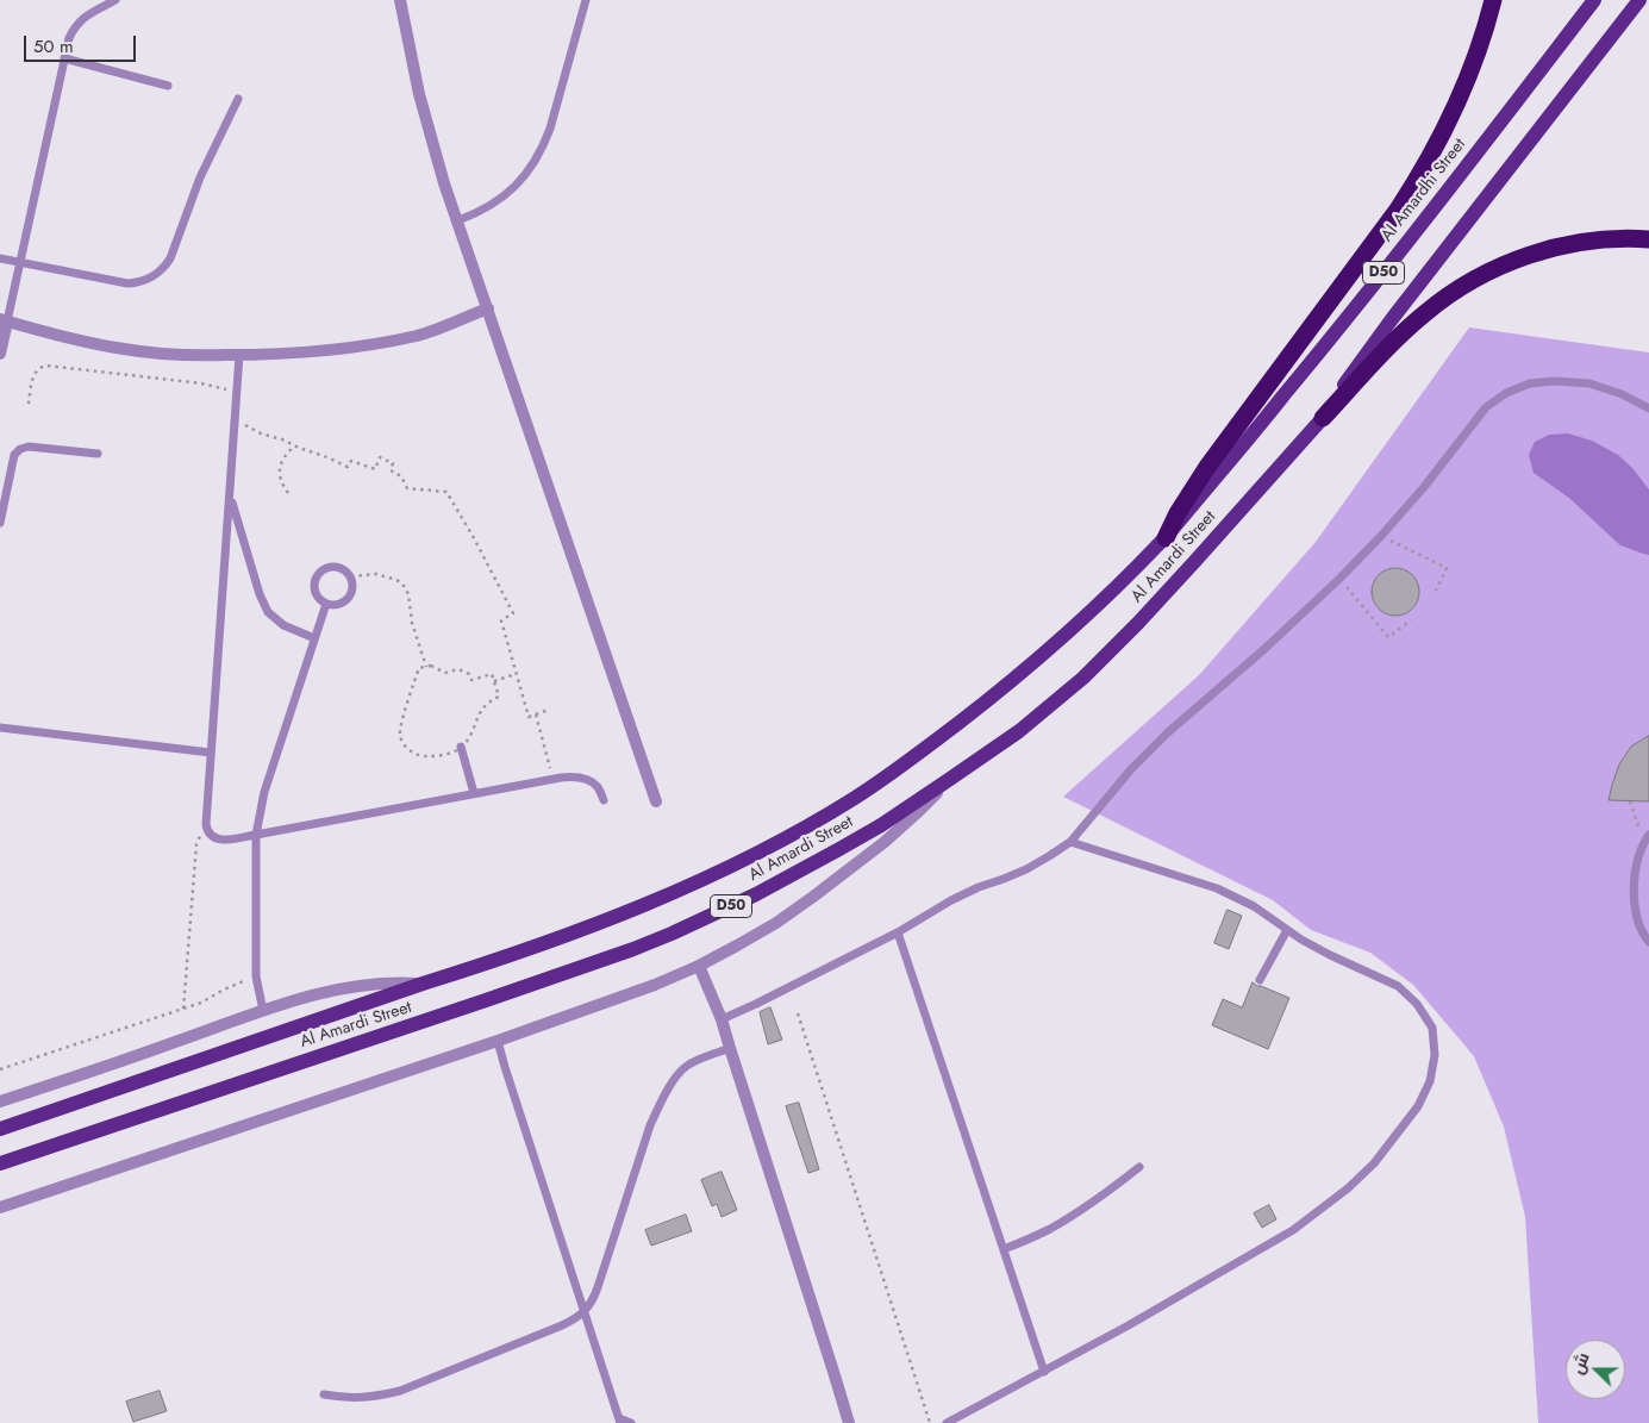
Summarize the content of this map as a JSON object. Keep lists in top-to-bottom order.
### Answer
{
  "streets": {
    "main road": ["Al Amardhi Street", "D50", "Al Amardi Street"]
  },
  "crossings": [
    ["Al Amardhi Street", "Al Amardi Street"],
    ["D50", "Al Amardi Street"]
  ],
  "scale_bar": "50 m",
  "north": "left"
}
